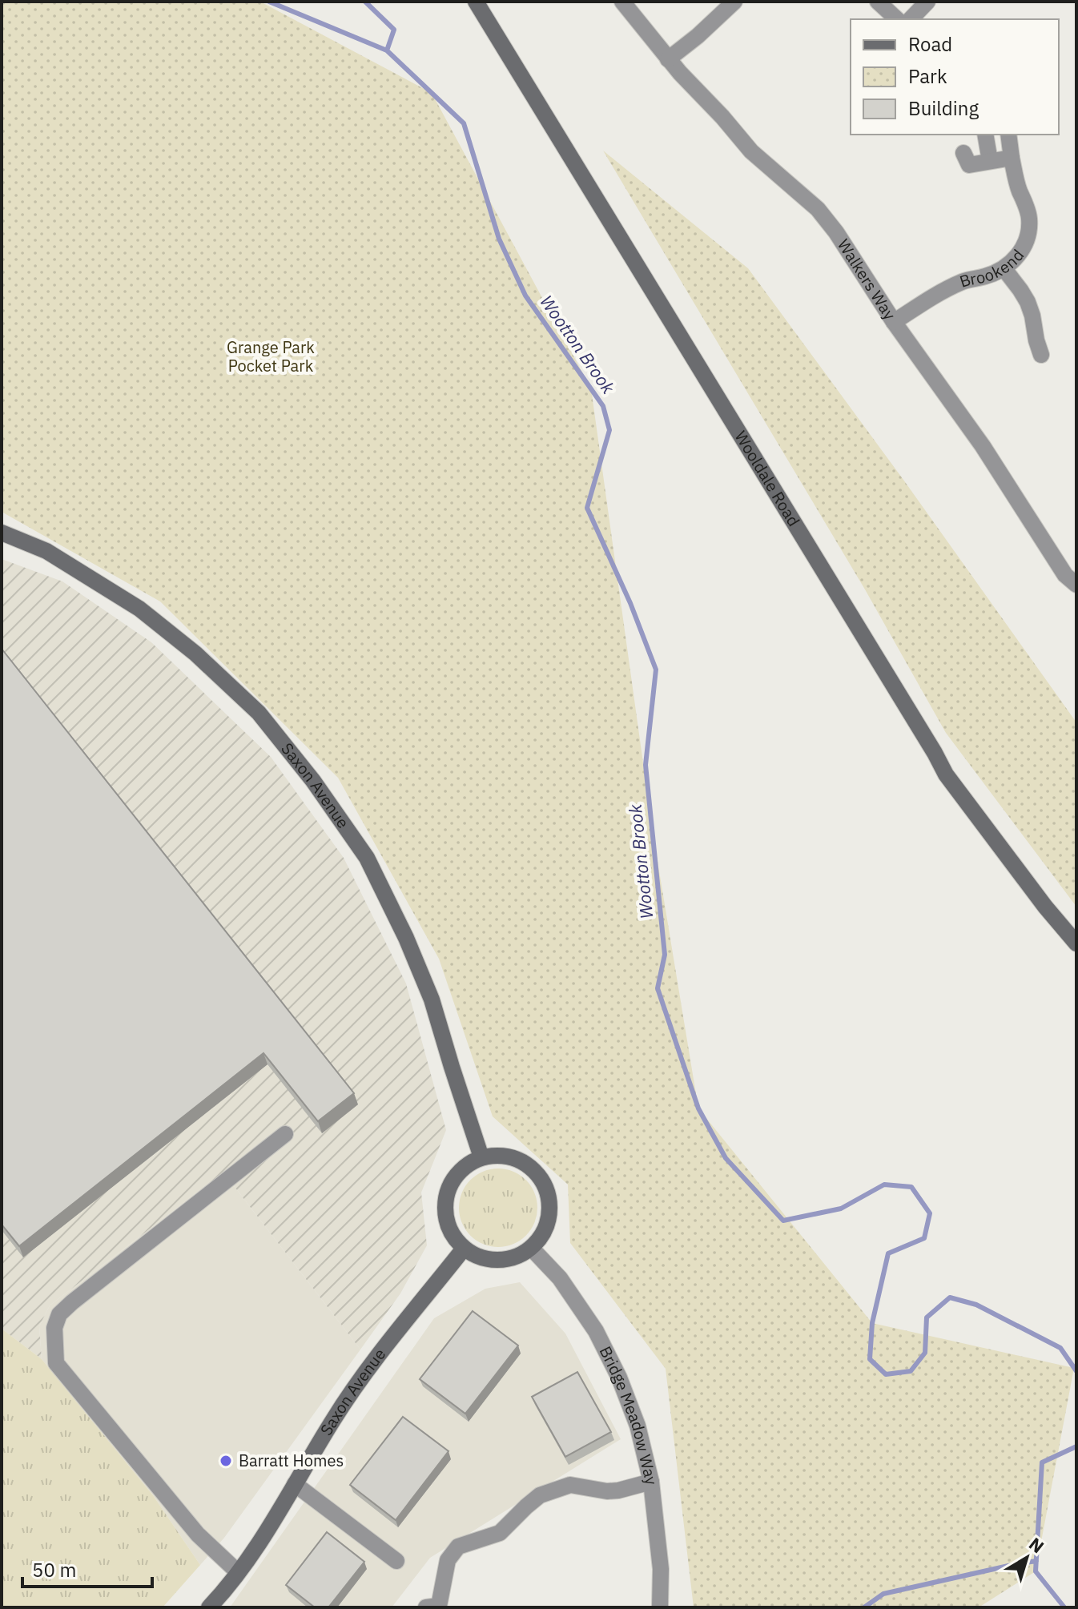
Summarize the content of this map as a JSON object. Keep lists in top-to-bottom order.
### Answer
{
  "streets": {
    "street": [
      "Brookend",
      "Walkers Way",
      "Wooldale Road",
      "Saxon Avenue",
      "Bridge Meadow Way"
    ]
  },
  "crossings": [
    ["Brookend", "Walkers Way"],
    ["Saxon Avenue", "Bridge Meadow Way"]
  ],
  "water": ["Wootton Brook"],
  "parks": ["Grange Park Pocket Park"],
  "places": ["Barratt Homes"],
  "legend": ["Road", "Park", "Building"],
  "scale_bar": "50 m",
  "north": "top right"
}
